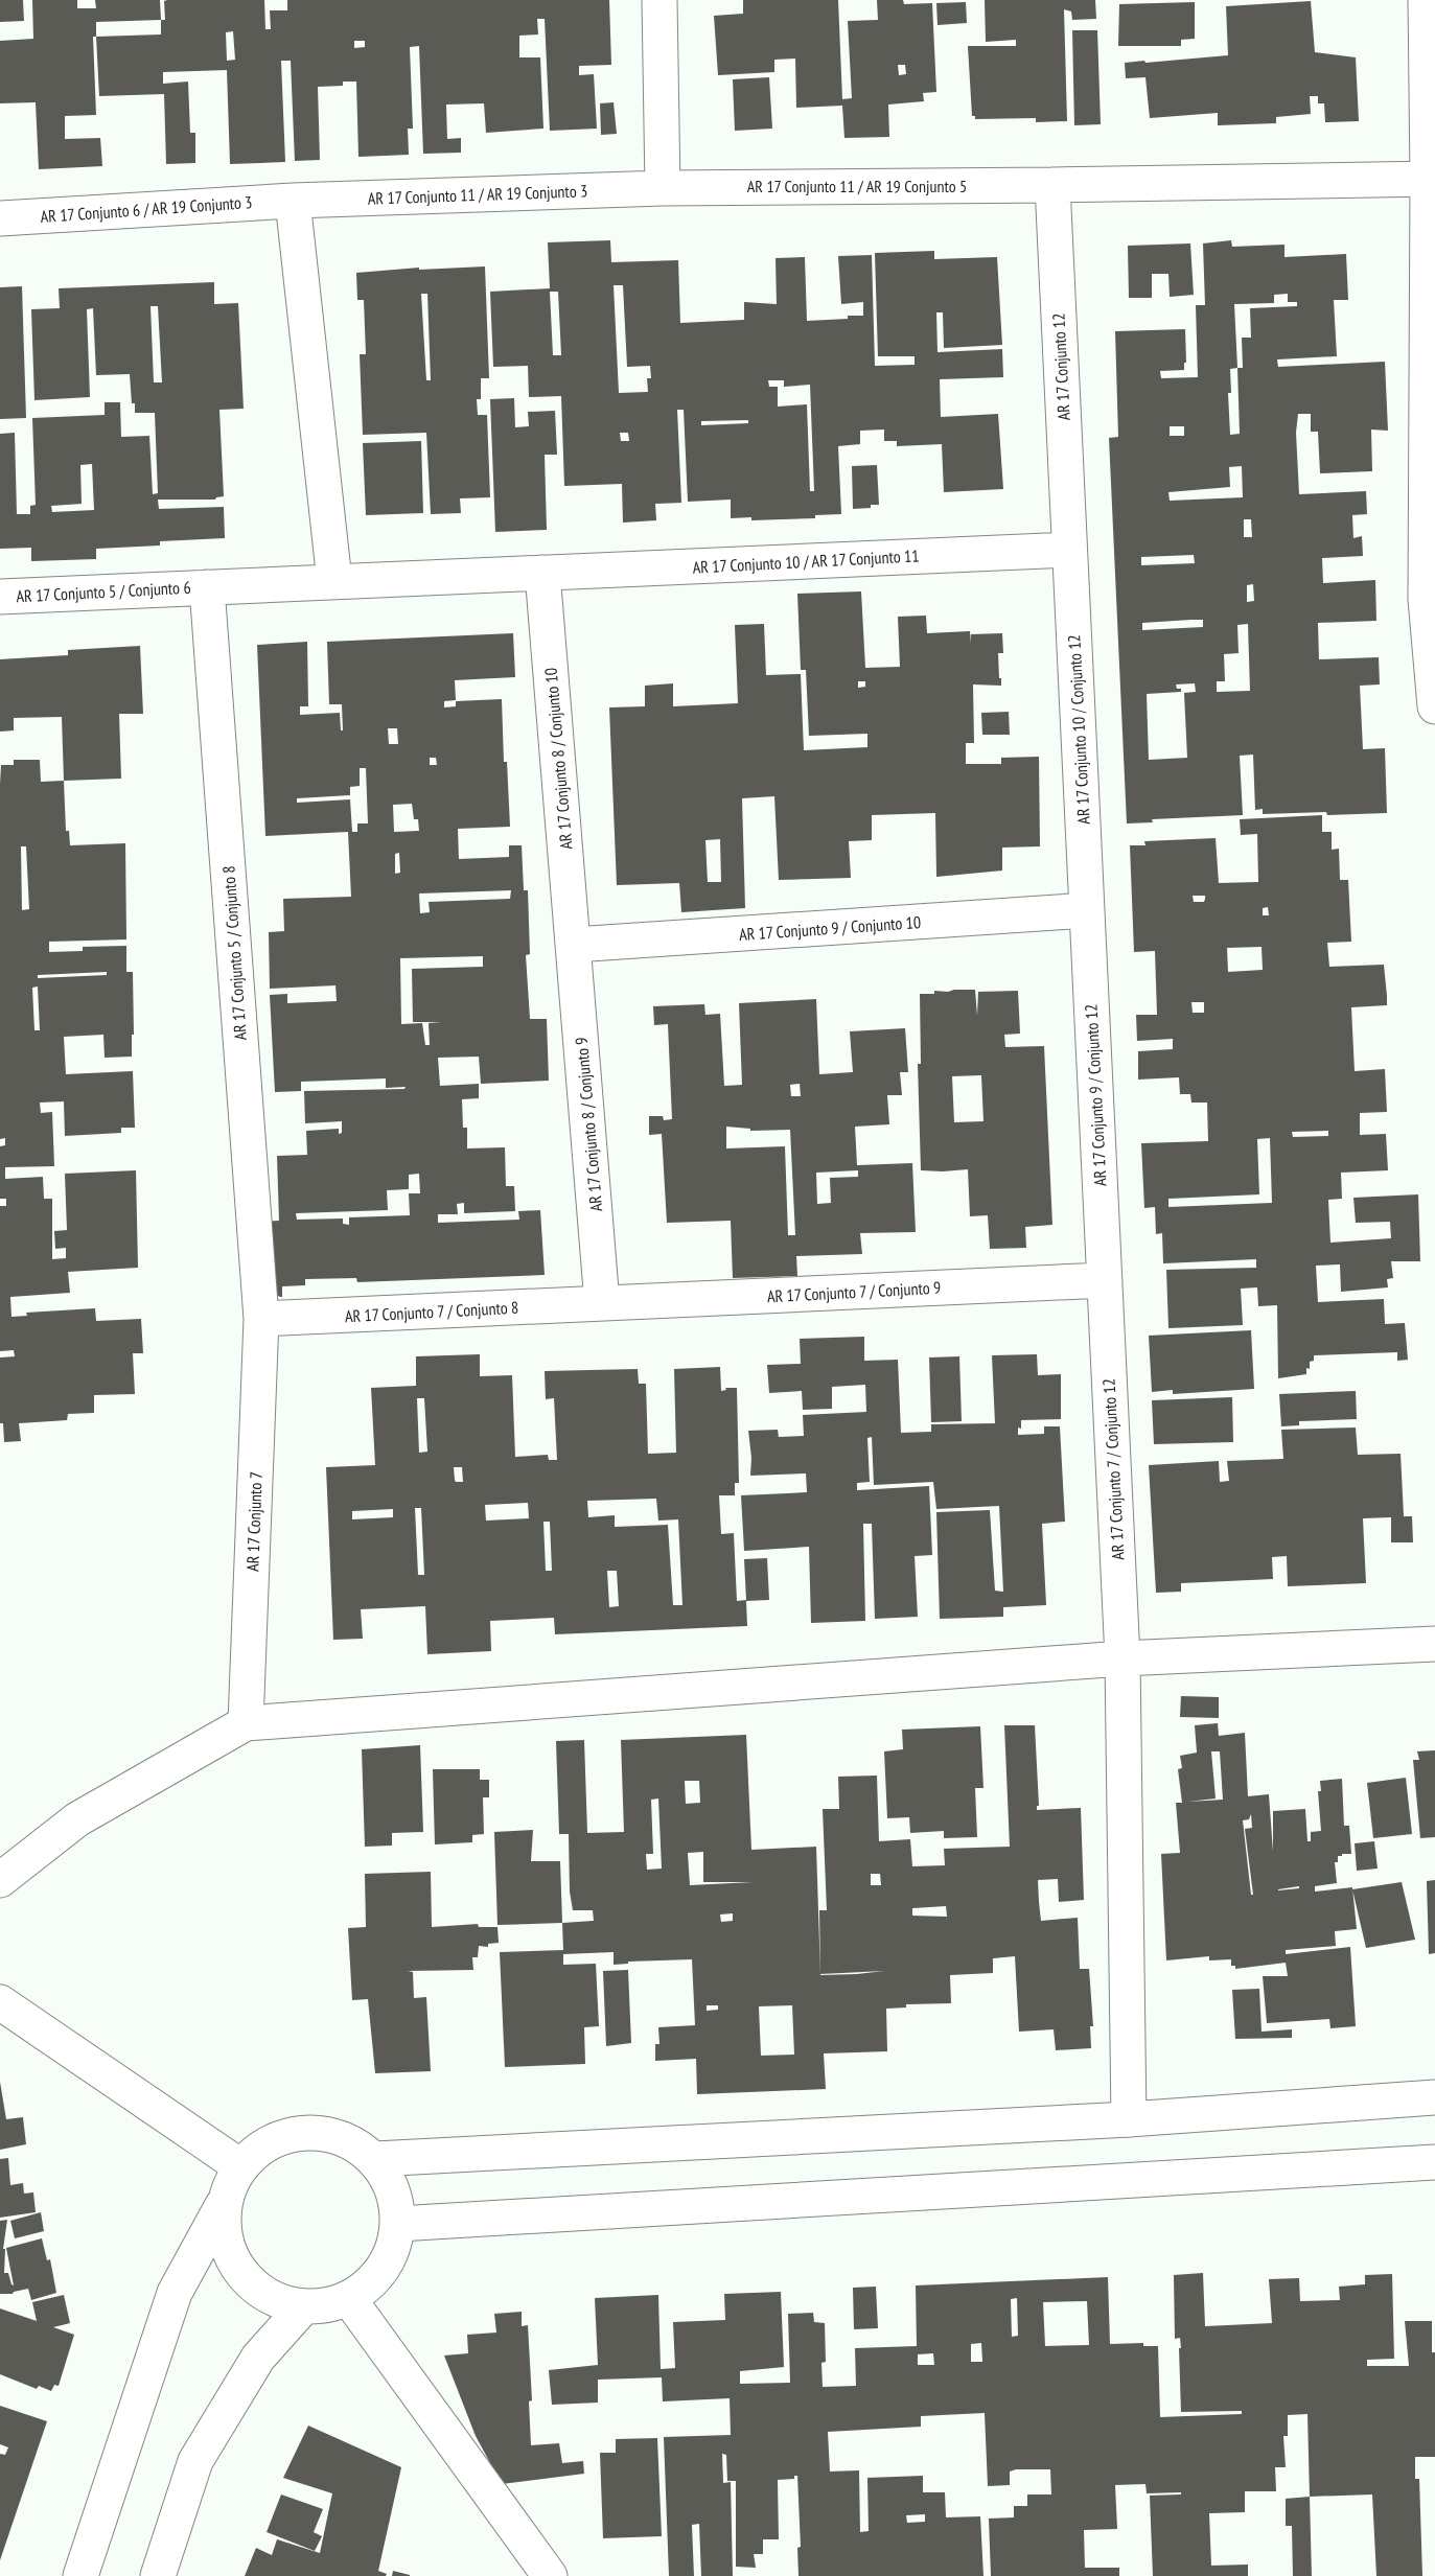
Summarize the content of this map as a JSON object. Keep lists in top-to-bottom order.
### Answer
{
  "streets": {
    "street": [
      "AR 17 Conjunto 11 / AR 19 Conjunto 5",
      "AR 17 Conjunto 11 / AR 19 Conjunto 3",
      "AR 17 Conjunto 6 / AR 19 Conjunto 3",
      "AR 17 Conjunto 12",
      "AR 17 Conjunto 10 / AR 17 Conjunto 11",
      "AR 17 Conjunto 5 / Conjunto 6",
      "AR 17 Conjunto 10 / Conjunto 12",
      "AR 17 Conjunto 8 / Conjunto 10",
      "AR 17 Conjunto 9 / Conjunto 10",
      "AR 17 Conjunto 5 / Conjunto 8",
      "AR 17 Conjunto 9 / Conjunto 12",
      "AR 17 Conjunto 8 / Conjunto 9",
      "AR 17 Conjunto 7 / Conjunto 9",
      "AR 17 Conjunto 7 / Conjunto 8",
      "AR 17 Conjunto 7 / Conjunto 12",
      "AR 17 Conjunto 7"
    ]
  },
  "crossings": [
    ["AR 17 Conjunto 11 / AR 19 Conjunto 5", "AR 17 Conjunto 11 / AR 19 Conjunto 3"],
    ["AR 17 Conjunto 11 / AR 19 Conjunto 5", "AR 17 Conjunto 12"],
    ["AR 17 Conjunto 11 / AR 19 Conjunto 3", "AR 17 Conjunto 6 / AR 19 Conjunto 3"],
    ["AR 17 Conjunto 12", "AR 17 Conjunto 10 / AR 17 Conjunto 11"],
    ["AR 17 Conjunto 12", "AR 17 Conjunto 10 / Conjunto 12"],
    ["AR 17 Conjunto 10 / AR 17 Conjunto 11", "AR 17 Conjunto 5 / Conjunto 6"],
    ["AR 17 Conjunto 10 / AR 17 Conjunto 11", "AR 17 Conjunto 10 / Conjunto 12"],
    ["AR 17 Conjunto 10 / AR 17 Conjunto 11", "AR 17 Conjunto 8 / Conjunto 10"],
    ["AR 17 Conjunto 5 / Conjunto 6", "AR 17 Conjunto 5 / Conjunto 8"],
    ["AR 17 Conjunto 10 / Conjunto 12", "AR 17 Conjunto 9 / Conjunto 10"],
    ["AR 17 Conjunto 10 / Conjunto 12", "AR 17 Conjunto 9 / Conjunto 12"],
    ["AR 17 Conjunto 8 / Conjunto 10", "AR 17 Conjunto 9 / Conjunto 10"],
    ["AR 17 Conjunto 8 / Conjunto 10", "AR 17 Conjunto 8 / Conjunto 9"],
    ["AR 17 Conjunto 9 / Conjunto 10", "AR 17 Conjunto 9 / Conjunto 12"],
    ["AR 17 Conjunto 9 / Conjunto 10", "AR 17 Conjunto 8 / Conjunto 9"],
    ["AR 17 Conjunto 5 / Conjunto 8", "AR 17 Conjunto 7 / Conjunto 8"],
    ["AR 17 Conjunto 5 / Conjunto 8", "AR 17 Conjunto 7"],
    ["AR 17 Conjunto 9 / Conjunto 12", "AR 17 Conjunto 7 / Conjunto 9"],
    ["AR 17 Conjunto 9 / Conjunto 12", "AR 17 Conjunto 7 / Conjunto 12"],
    ["AR 17 Conjunto 8 / Conjunto 9", "AR 17 Conjunto 7 / Conjunto 9"],
    ["AR 17 Conjunto 8 / Conjunto 9", "AR 17 Conjunto 7 / Conjunto 8"],
    ["AR 17 Conjunto 7 / Conjunto 9", "AR 17 Conjunto 7 / Conjunto 8"],
    ["AR 17 Conjunto 7 / Conjunto 9", "AR 17 Conjunto 7 / Conjunto 12"],
    ["AR 17 Conjunto 7 / Conjunto 8", "AR 17 Conjunto 7"]
  ]
}
